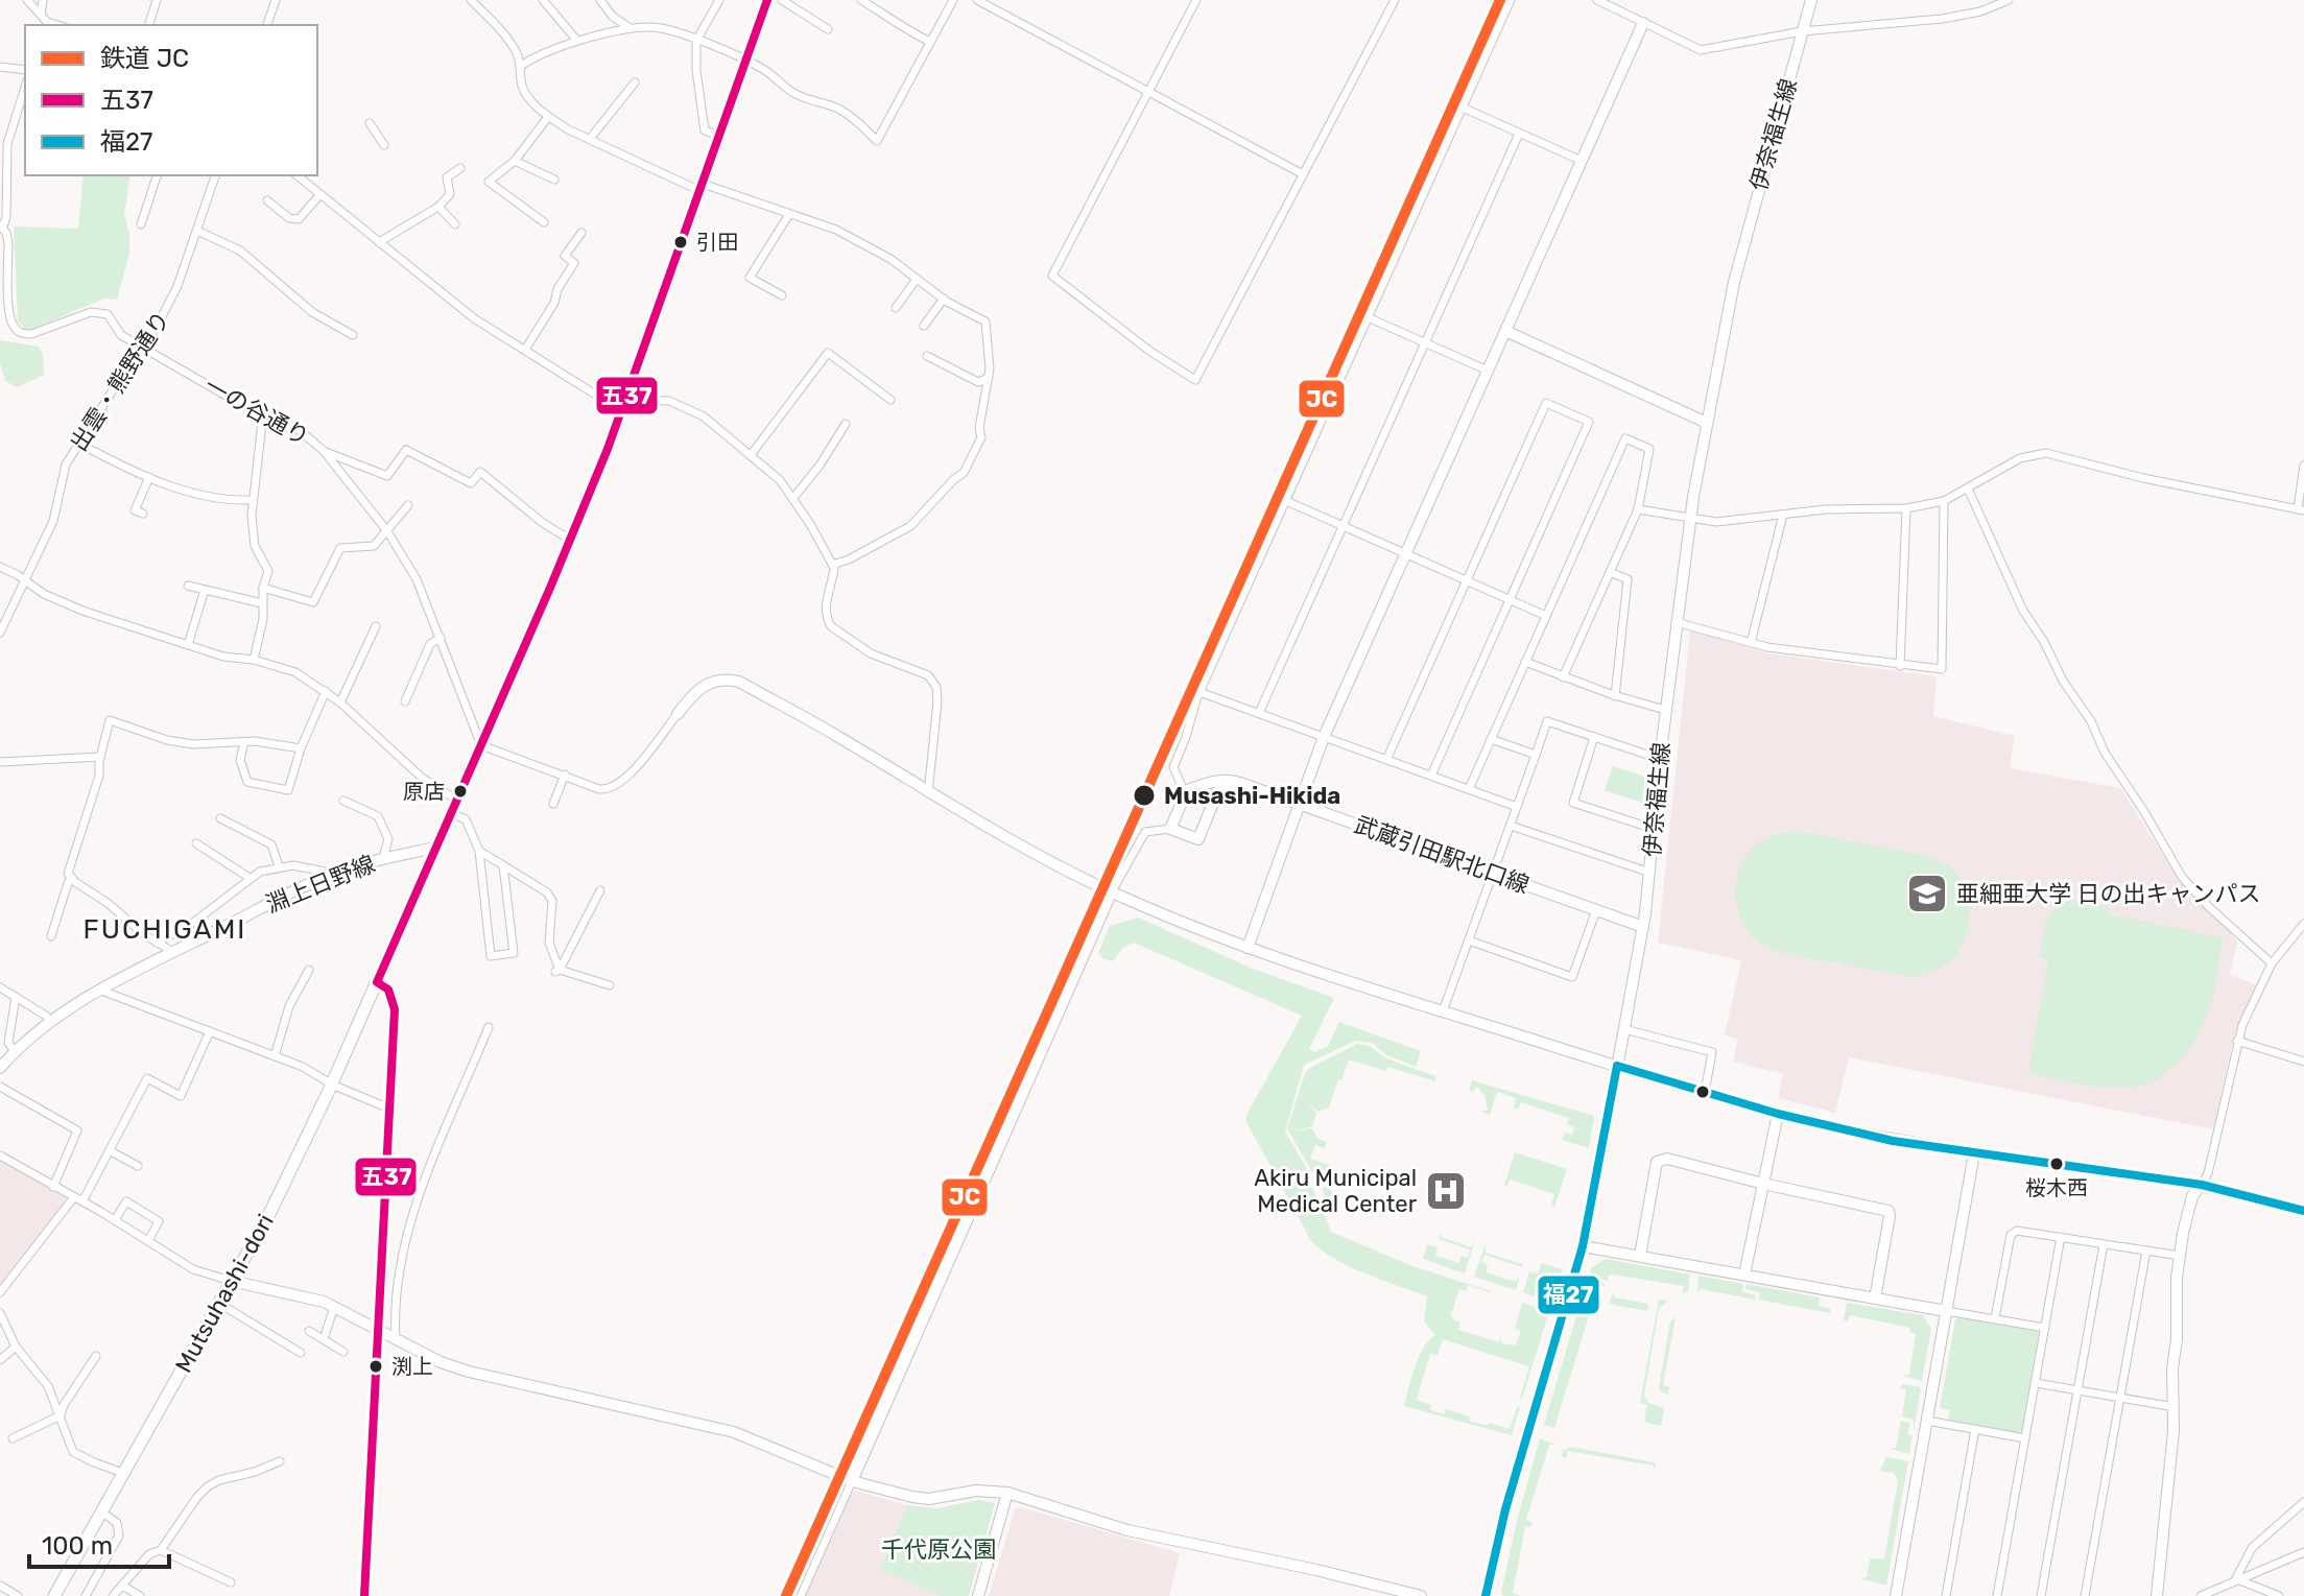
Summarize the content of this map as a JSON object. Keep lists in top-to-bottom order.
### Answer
{
  "streets": {
    "main road": ["Mutsuhashi-dori"],
    "street": [
      "伊奈福生線",
      "出雲・熊野通り",
      "一の谷通り",
      "武蔵引田駅北口線",
      "淵上日野線"
    ]
  },
  "crossings": [
    ["伊奈福生線", "武蔵引田駅北口線"],
    ["出雲・熊野通り", "一の谷通り"],
    ["一の谷通り", "Mutsuhashi-dori"],
    ["淵上日野線", "Mutsuhashi-dori"]
  ],
  "districts": ["FUCHIGAMI"],
  "parks": ["千代原公園"],
  "places": {
    "other": [
      "引田",
      "原店",
      "Musashi-Hikida",
      "桜木西",
      "渕上"
    ],
    "school or university": ["亜細亜大学 日の出キャンパス"],
    "hospital": ["Akiru Municipal Medical Center"]
  },
  "lines": ["rail line JC", "transit line 五37", "transit line 福27"],
  "legend": ["鉄道 JC", "五37", "福27"],
  "scale_bar": "100 m"
}
